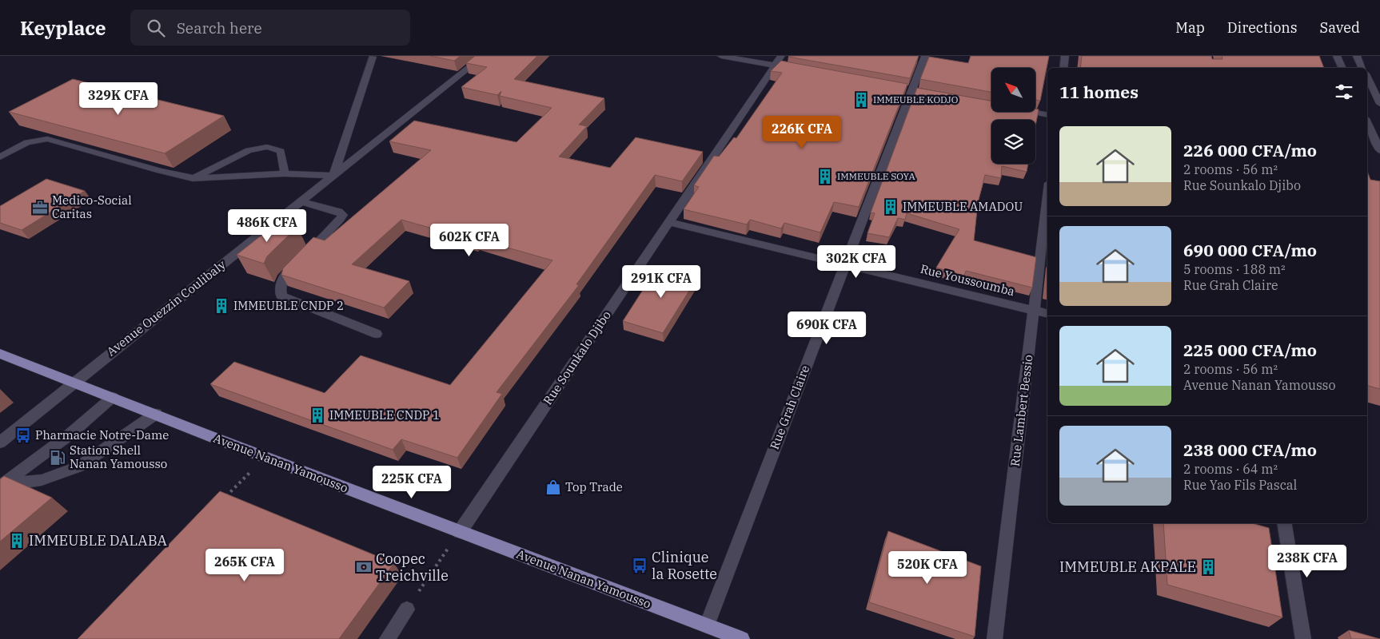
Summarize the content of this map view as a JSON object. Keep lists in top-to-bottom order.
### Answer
{
  "streets": {
    "main road": ["Avenue Nanan Yamousso"],
    "street": [
      "Rue Youssoumba",
      "Avenue Ouezzin Coulibaly",
      "Rue Sounkalo Djibo",
      "Rue Grah Claire",
      "Rue Lambert Bessio"
    ]
  },
  "crossings": [
    ["Rue Youssoumba", "Rue Sounkalo Djibo"],
    ["Rue Youssoumba", "Rue Grah Claire"],
    ["Rue Youssoumba", "Rue Lambert Bessio"],
    ["Avenue Ouezzin Coulibaly", "Avenue Nanan Yamousso"],
    ["Rue Sounkalo Djibo", "Avenue Nanan Yamousso"],
    ["Rue Grah Claire", "Avenue Nanan Yamousso"]
  ],
  "places": {
    "building": [
      "IMMEUBLE KODJO",
      "IMMEUBLE SOYA",
      "IMMEUBLE AMADOU",
      "IMMEUBLE CNDP 2",
      "IMMEUBLE CNDP 1",
      "IMMEUBLE DALABA",
      "IMMEUBLE AKPALE"
    ],
    "office": ["Medico-Social Caritas"],
    "bus stop": ["Pharmacie Notre-Dame", "Clinique la Rosette"],
    "fuel station": ["Station Shell Nanan Yamousso"],
    "shop": ["Top Trade"],
    "bank": ["Coopec Treichville"]
  },
  "north": "top left",
  "page": {
    "header": "Keyplace",
    "search": "Search here",
    "nav": ["Map", "Directions", "Saved"],
    "heading": "11 homes",
    "price": [
      "329K CFA",
      "226K CFA",
      "486K CFA",
      "602K CFA",
      "302K CFA",
      "291K CFA",
      "690K CFA",
      "225K CFA",
      "238K CFA",
      "265K CFA",
      "520K CFA"
    ],
    "list": [
      {
        "name": "226 000 CFA/mo",
        "note": "2 rooms · 56 m² · Rue Sounkalo Djibo"
      },
      {
        "name": "690 000 CFA/mo",
        "note": "5 rooms · 188 m² · Rue Grah Claire"
      },
      {
        "name": "225 000 CFA/mo",
        "note": "2 rooms · 56 m² · Avenue Nanan Yamousso"
      },
      {
        "name": "238 000 CFA/mo",
        "note": "2 rooms · 64 m² · Rue Yao Fils Pascal"
      }
    ]
  }
}
